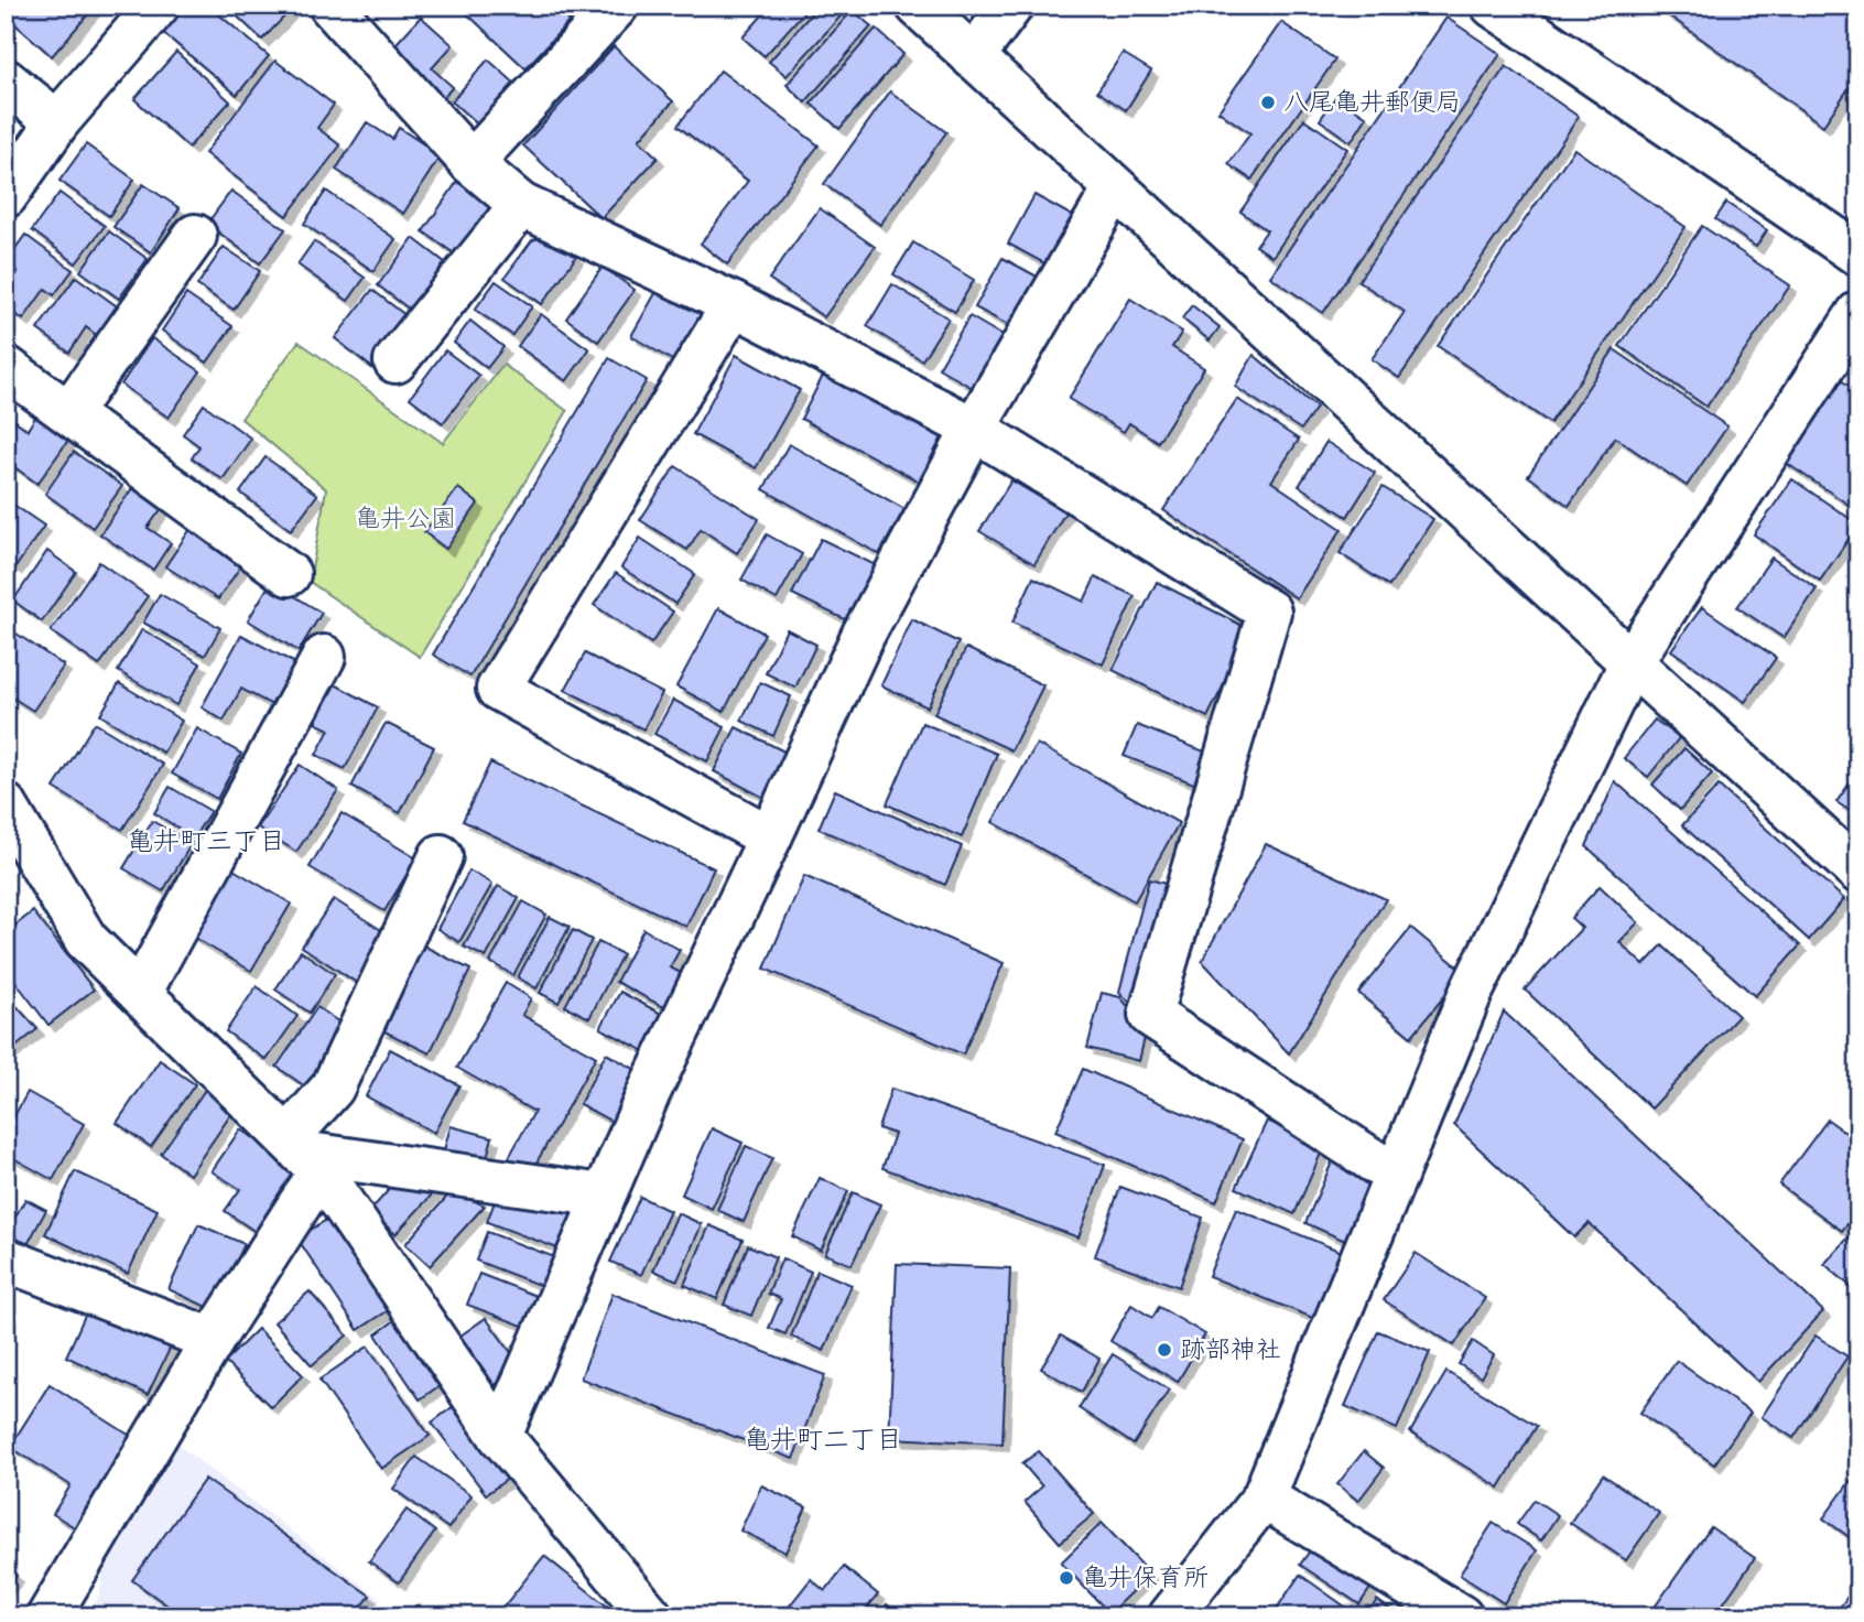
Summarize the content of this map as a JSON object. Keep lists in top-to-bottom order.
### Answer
{
  "districts": ["亀井町三丁目", "亀井町二丁目"],
  "parks": ["亀井公園"],
  "places": ["八尾亀井郵便局", "跡部神社", "亀井保育所"]
}
